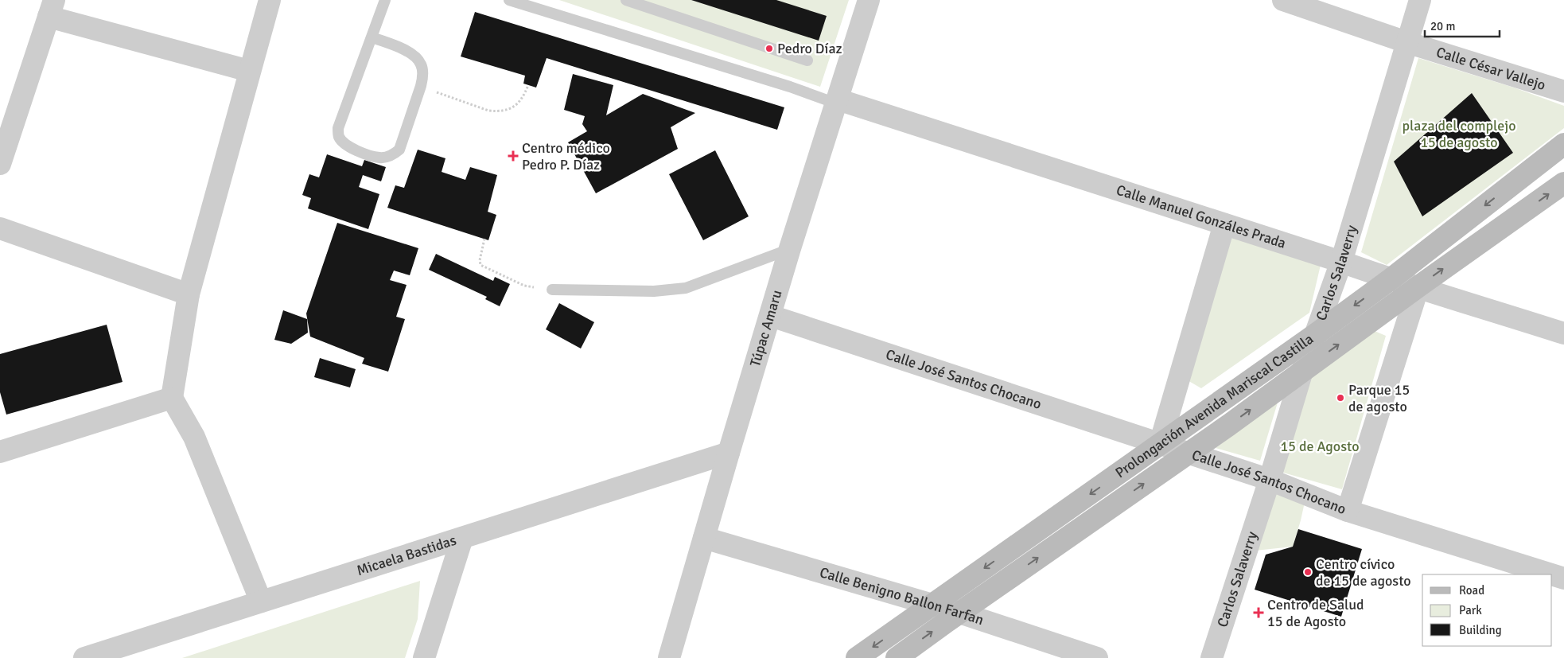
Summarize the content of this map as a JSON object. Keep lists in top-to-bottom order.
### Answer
{
  "streets": {
    "main road": ["Prolongación Avenida Mariscal Castilla"],
    "street": [
      "Calle César Vallejo",
      "Calle Manuel Gonzáles Prada",
      "Carlos Salaverry",
      "Túpac Amaru",
      "Calle José Santos Chocano",
      "Micaela Bastidas",
      "Calle Benigno Ballon Farfan"
    ]
  },
  "crossings": [
    ["Calle César Vallejo", "Carlos Salaverry"],
    ["Calle Manuel Gonzáles Prada", "Carlos Salaverry"],
    ["Calle Manuel Gonzáles Prada", "Túpac Amaru"],
    ["Calle Manuel Gonzáles Prada", "Prolongación Avenida Mariscal Castilla"],
    ["Carlos Salaverry", "Calle José Santos Chocano"],
    ["Carlos Salaverry", "Prolongación Avenida Mariscal Castilla"],
    ["Túpac Amaru", "Calle José Santos Chocano"],
    ["Túpac Amaru", "Micaela Bastidas"],
    ["Túpac Amaru", "Calle Benigno Ballon Farfan"],
    ["Calle José Santos Chocano", "Prolongación Avenida Mariscal Castilla"],
    ["Prolongación Avenida Mariscal Castilla", "Calle Benigno Ballon Farfan"]
  ],
  "parks": ["plaza del complejo 15 de agosto", "15 de Agosto"],
  "places": {
    "other": ["Pedro Díaz", "Parque 15 de agosto", "Centro cívico de 15 de agosto"],
    "health": ["Centro médico Pedro P. Díaz", "Centro de Salud 15 de Agosto"]
  },
  "legend": ["Road", "Park", "Building"],
  "scale_bar": "20 m"
}
